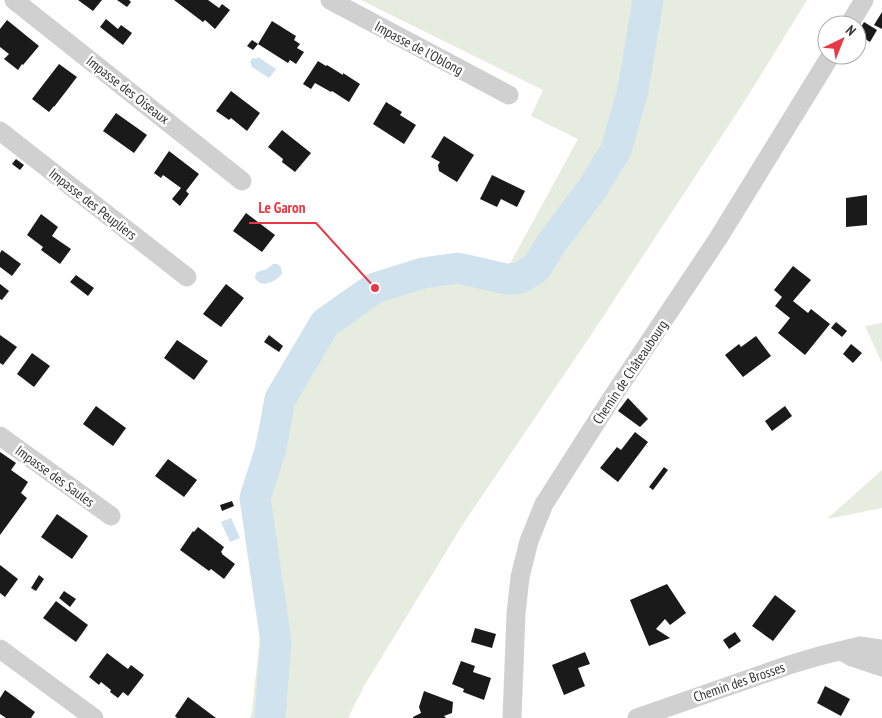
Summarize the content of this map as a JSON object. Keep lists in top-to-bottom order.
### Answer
{
  "streets": {
    "street": [
      "Impasse de l'Oblong",
      "Impasse des Oiseaux",
      "Impasse des Peupliers",
      "Chemin de Châteaubourg",
      "Impasse des Saules",
      "Chemin des Brosses"
    ]
  },
  "places": ["Le Garon"],
  "north": "top right"
}
